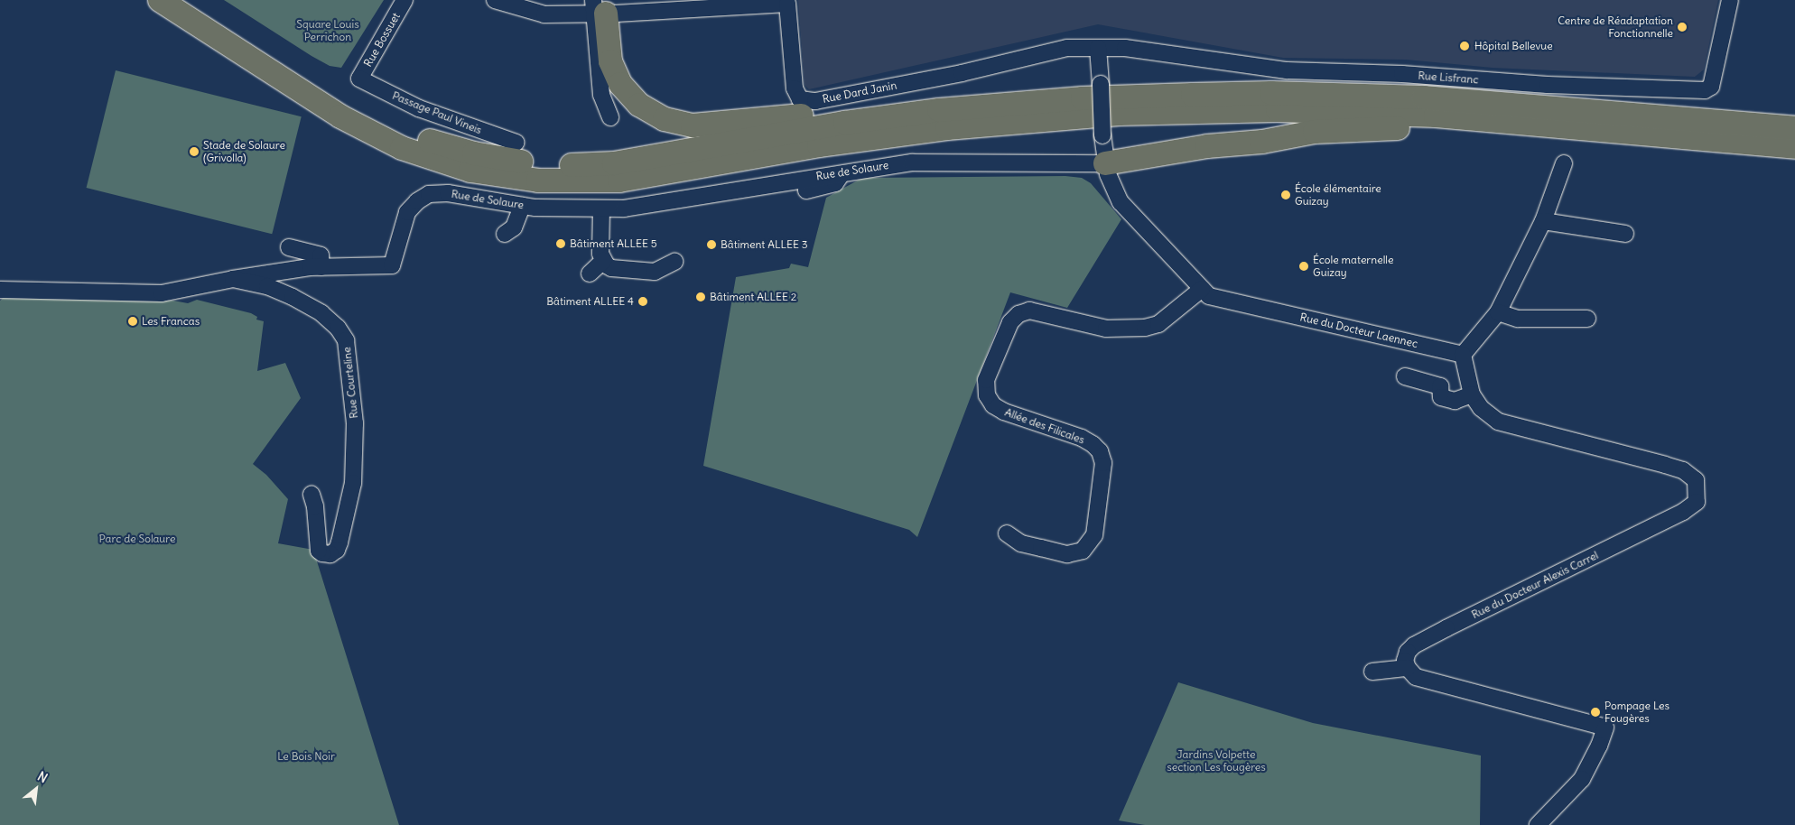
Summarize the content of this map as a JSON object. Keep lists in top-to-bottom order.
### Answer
{
  "streets": {
    "street": [
      "Rue Bossuet",
      "Rue Lisfranc",
      "Rue Dard Janin",
      "Passage Paul Vineis",
      "Rue de Solaure",
      "Rue du Docteur Laennec",
      "Rue Courteline",
      "Allée des Filicales",
      "Rue du Docteur Alexis Carrel"
    ]
  },
  "crossings": [
    ["Rue Bossuet", "Passage Paul Vineis"],
    ["Rue Lisfranc", "Rue Dard Janin"],
    ["Rue Lisfranc", "Rue du Docteur Laennec"],
    ["Rue Dard Janin", "Rue du Docteur Laennec"],
    ["Rue de Solaure", "Rue du Docteur Laennec"],
    ["Rue de Solaure", "Rue Courteline"],
    ["Rue du Docteur Laennec", "Allée des Filicales"],
    ["Rue du Docteur Laennec", "Rue du Docteur Alexis Carrel"]
  ],
  "parks": [
    "Square Louis Perrichon",
    "Parc de Solaure",
    "Jardins Volpette section Les fougères",
    "Le Bois Noir"
  ],
  "places": [
    "Centre de Réadaptation Fonctionnelle",
    "Hôpital Bellevue",
    "Stade de Solaure (Grivolla)",
    "École élémentaire Guizay",
    "Bâtiment ALLEE 5",
    "Bâtiment ALLEE 3",
    "École maternelle Guizay",
    "Bâtiment ALLEE 2",
    "Bâtiment ALLEE 4",
    "Les Francas",
    "Pompage Les Fougères"
  ],
  "north": "top right"
}
